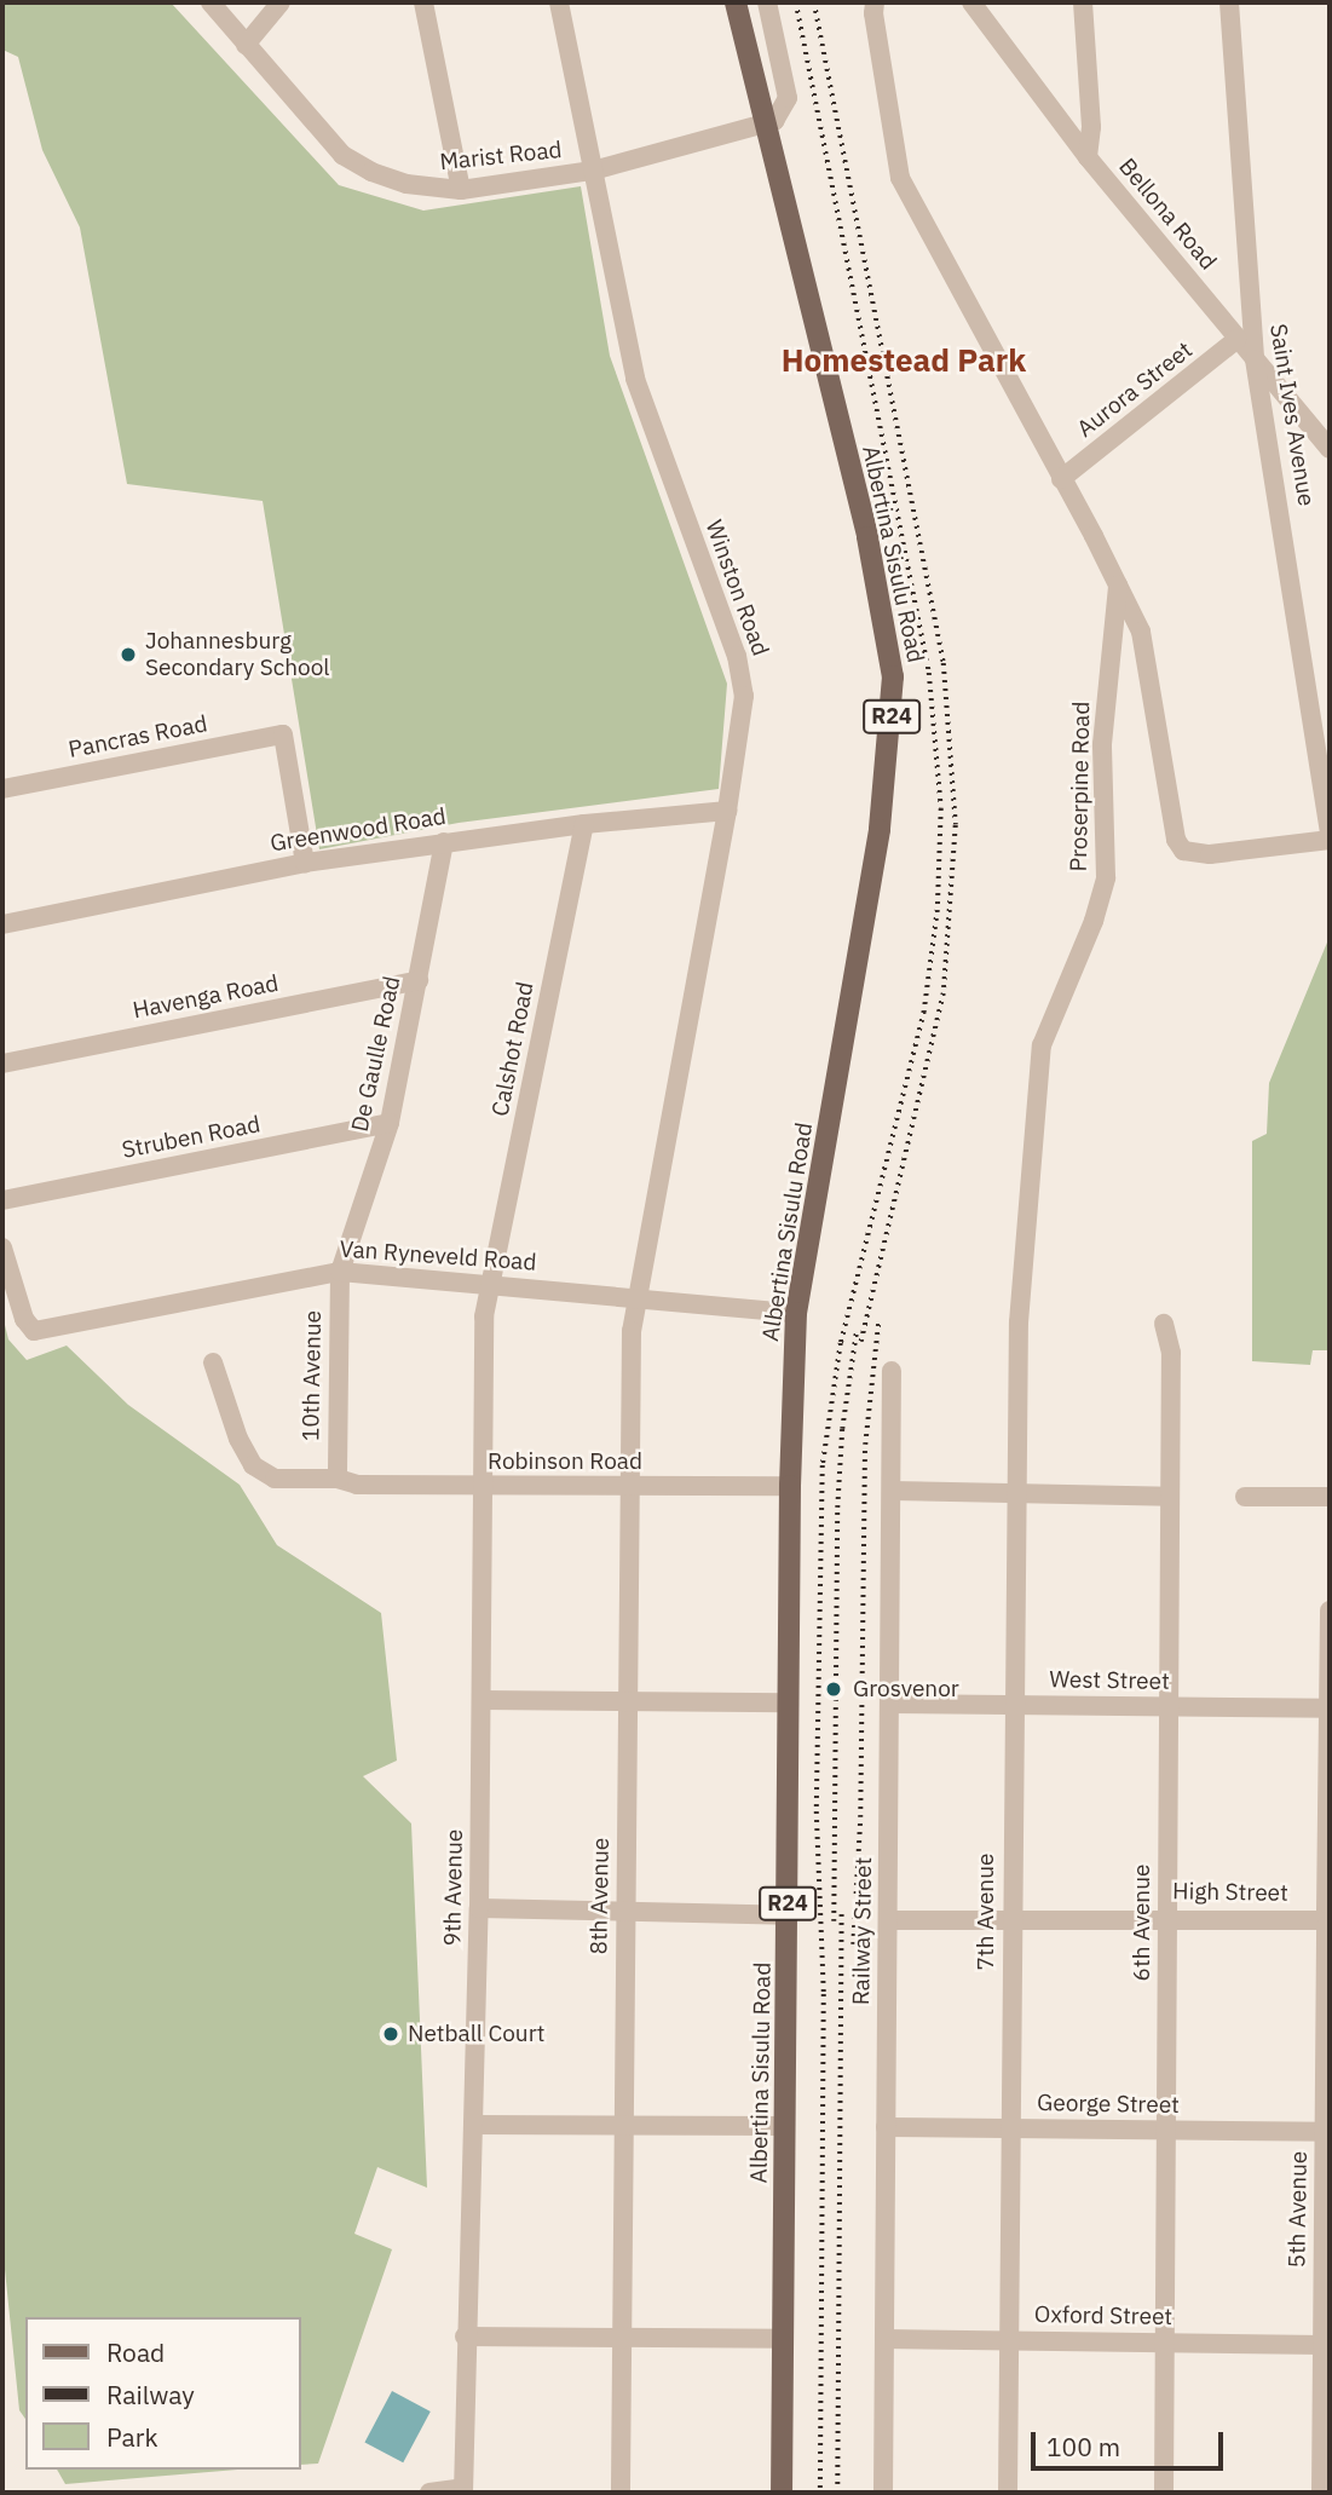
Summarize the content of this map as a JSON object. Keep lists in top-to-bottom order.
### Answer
{
  "streets": {
    "main road": ["Albertina Sisulu Road", "R24"],
    "street": [
      "Marist Road",
      "Bellona Road",
      "Aurora Street",
      "Saint Ives Avenue",
      "Winston Road",
      "Pancras Road",
      "Proserpine Road",
      "Greenwood Road",
      "Havenga Road",
      "Calshot Road",
      "De Gaulle Road",
      "Struben Road",
      "Van Ryneveld Road",
      "10th Avenue",
      "Robinson Road",
      "West Street",
      "9th Avenue",
      "High Street",
      "8th Avenue",
      "7th Avenue",
      "6th Avenue",
      "Railway Street",
      "George Street",
      "5th Avenue",
      "Oxford Street"
    ]
  },
  "crossings": [
    ["Marist Road", "Albertina Sisulu Road"],
    ["Marist Road", "Winston Road"],
    ["Bellona Road", "Aurora Street"],
    ["Bellona Road", "Saint Ives Avenue"],
    ["Albertina Sisulu Road", "Van Ryneveld Road"],
    ["Albertina Sisulu Road", "Robinson Road"],
    ["Winston Road", "Greenwood Road"],
    ["Winston Road", "Van Ryneveld Road"],
    ["Winston Road", "8th Avenue"],
    ["Pancras Road", "Greenwood Road"],
    ["Proserpine Road", "7th Avenue"],
    ["Greenwood Road", "Calshot Road"],
    ["Greenwood Road", "De Gaulle Road"],
    ["Havenga Road", "De Gaulle Road"],
    ["Calshot Road", "Van Ryneveld Road"],
    ["Calshot Road", "9th Avenue"],
    ["De Gaulle Road", "Struben Road"],
    ["De Gaulle Road", "Van Ryneveld Road"],
    ["De Gaulle Road", "10th Avenue"],
    ["Van Ryneveld Road", "10th Avenue"],
    ["Van Ryneveld Road", "9th Avenue"],
    ["Van Ryneveld Road", "8th Avenue"],
    ["10th Avenue", "Robinson Road"],
    ["Robinson Road", "9th Avenue"],
    ["Robinson Road", "8th Avenue"],
    ["West Street", "7th Avenue"],
    ["West Street", "6th Avenue"],
    ["West Street", "Railway Street"],
    ["West Street", "5th Avenue"],
    ["High Street", "7th Avenue"],
    ["High Street", "6th Avenue"],
    ["High Street", "Railway Street"],
    ["High Street", "5th Avenue"],
    ["7th Avenue", "George Street"],
    ["7th Avenue", "Oxford Street"],
    ["6th Avenue", "George Street"],
    ["6th Avenue", "Oxford Street"],
    ["Railway Street", "George Street"],
    ["Railway Street", "Oxford Street"],
    ["George Street", "5th Avenue"],
    ["5th Avenue", "Oxford Street"]
  ],
  "districts": ["Homestead Park"],
  "places": ["Johannesburg Secondary School", "Grosvenor", "Netball Court"],
  "legend": ["Road", "Railway", "Park"],
  "scale_bar": "100 m"
}
